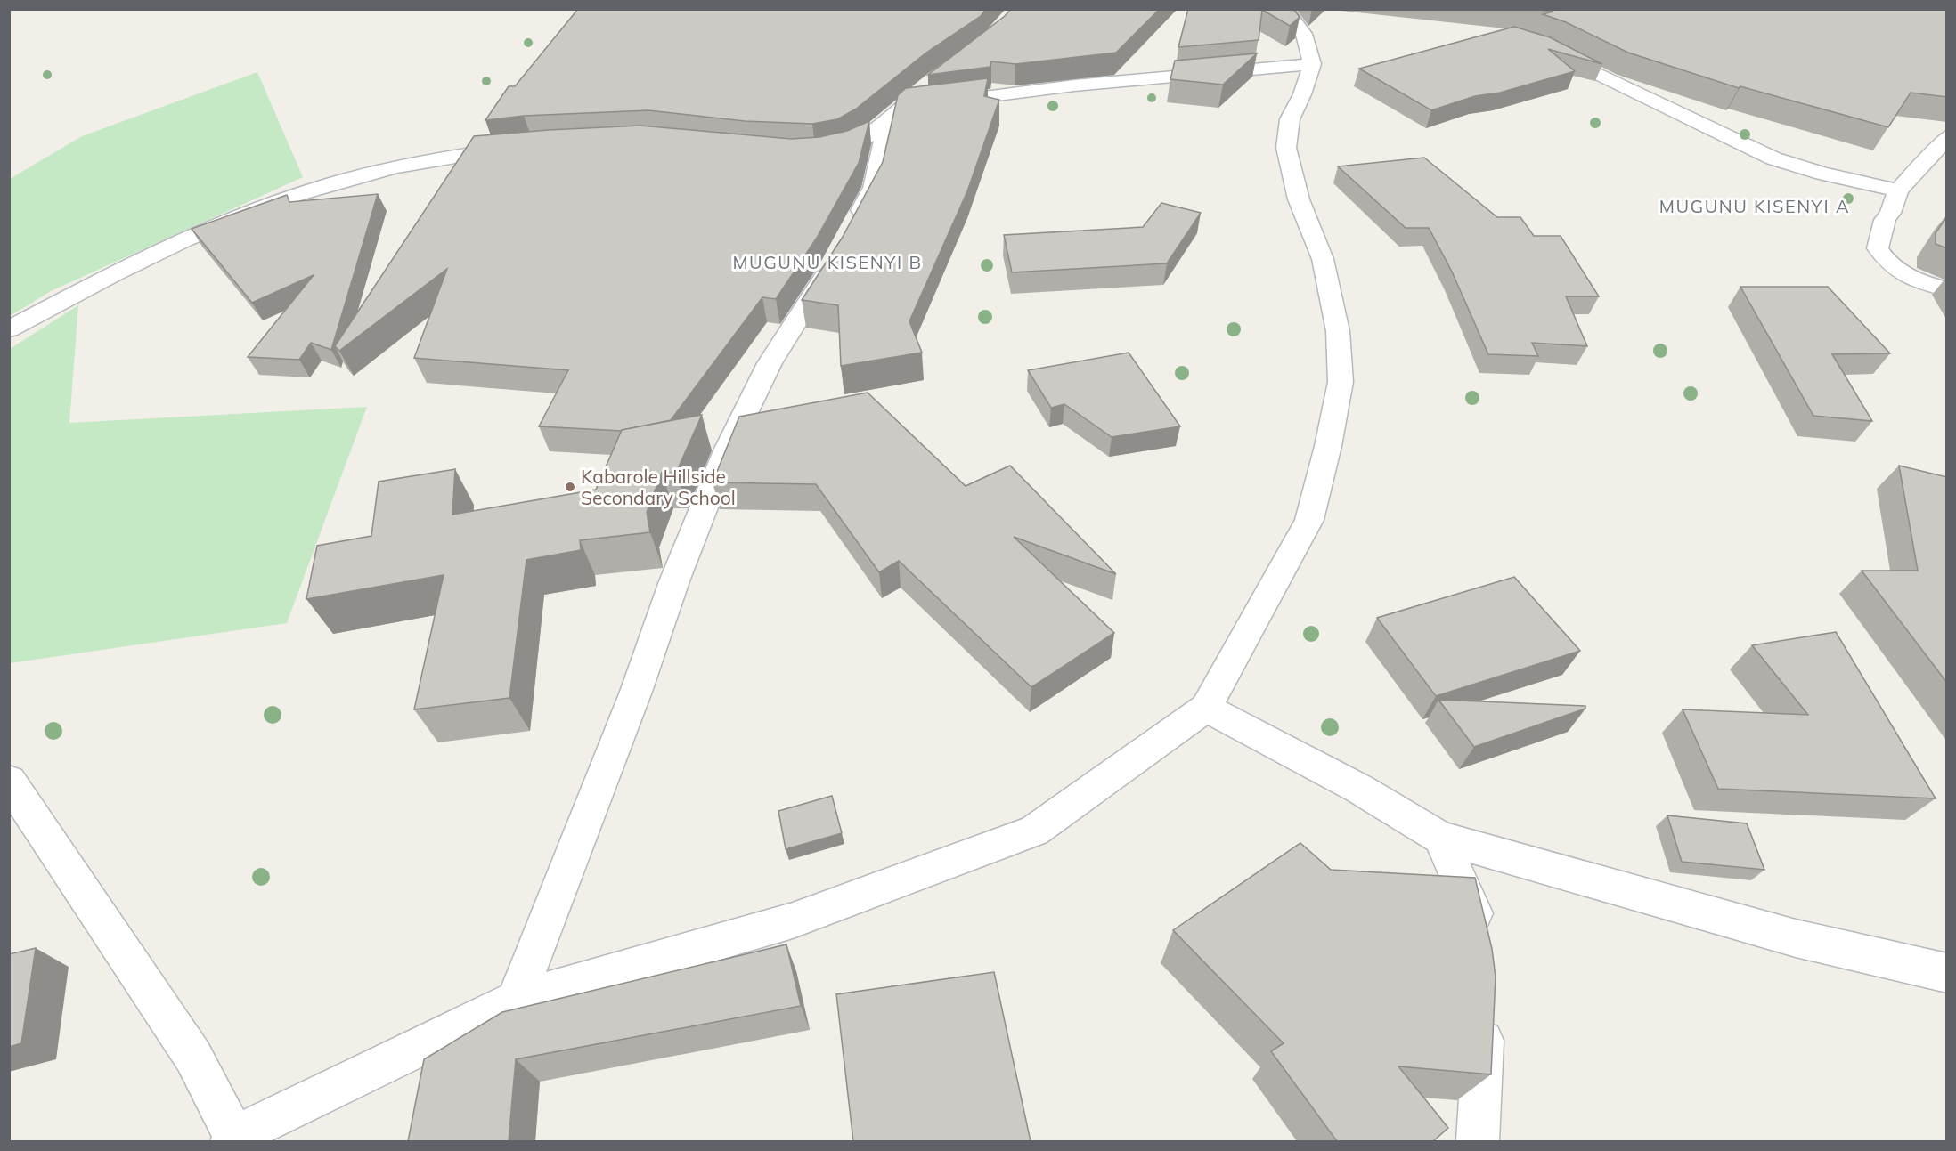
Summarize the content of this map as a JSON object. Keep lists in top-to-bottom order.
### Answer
{
  "districts": ["MUGUNU KISENYI A", "MUGUNU KISENYI B"],
  "places": ["Kabarole Hillside Secondary School"]
}
